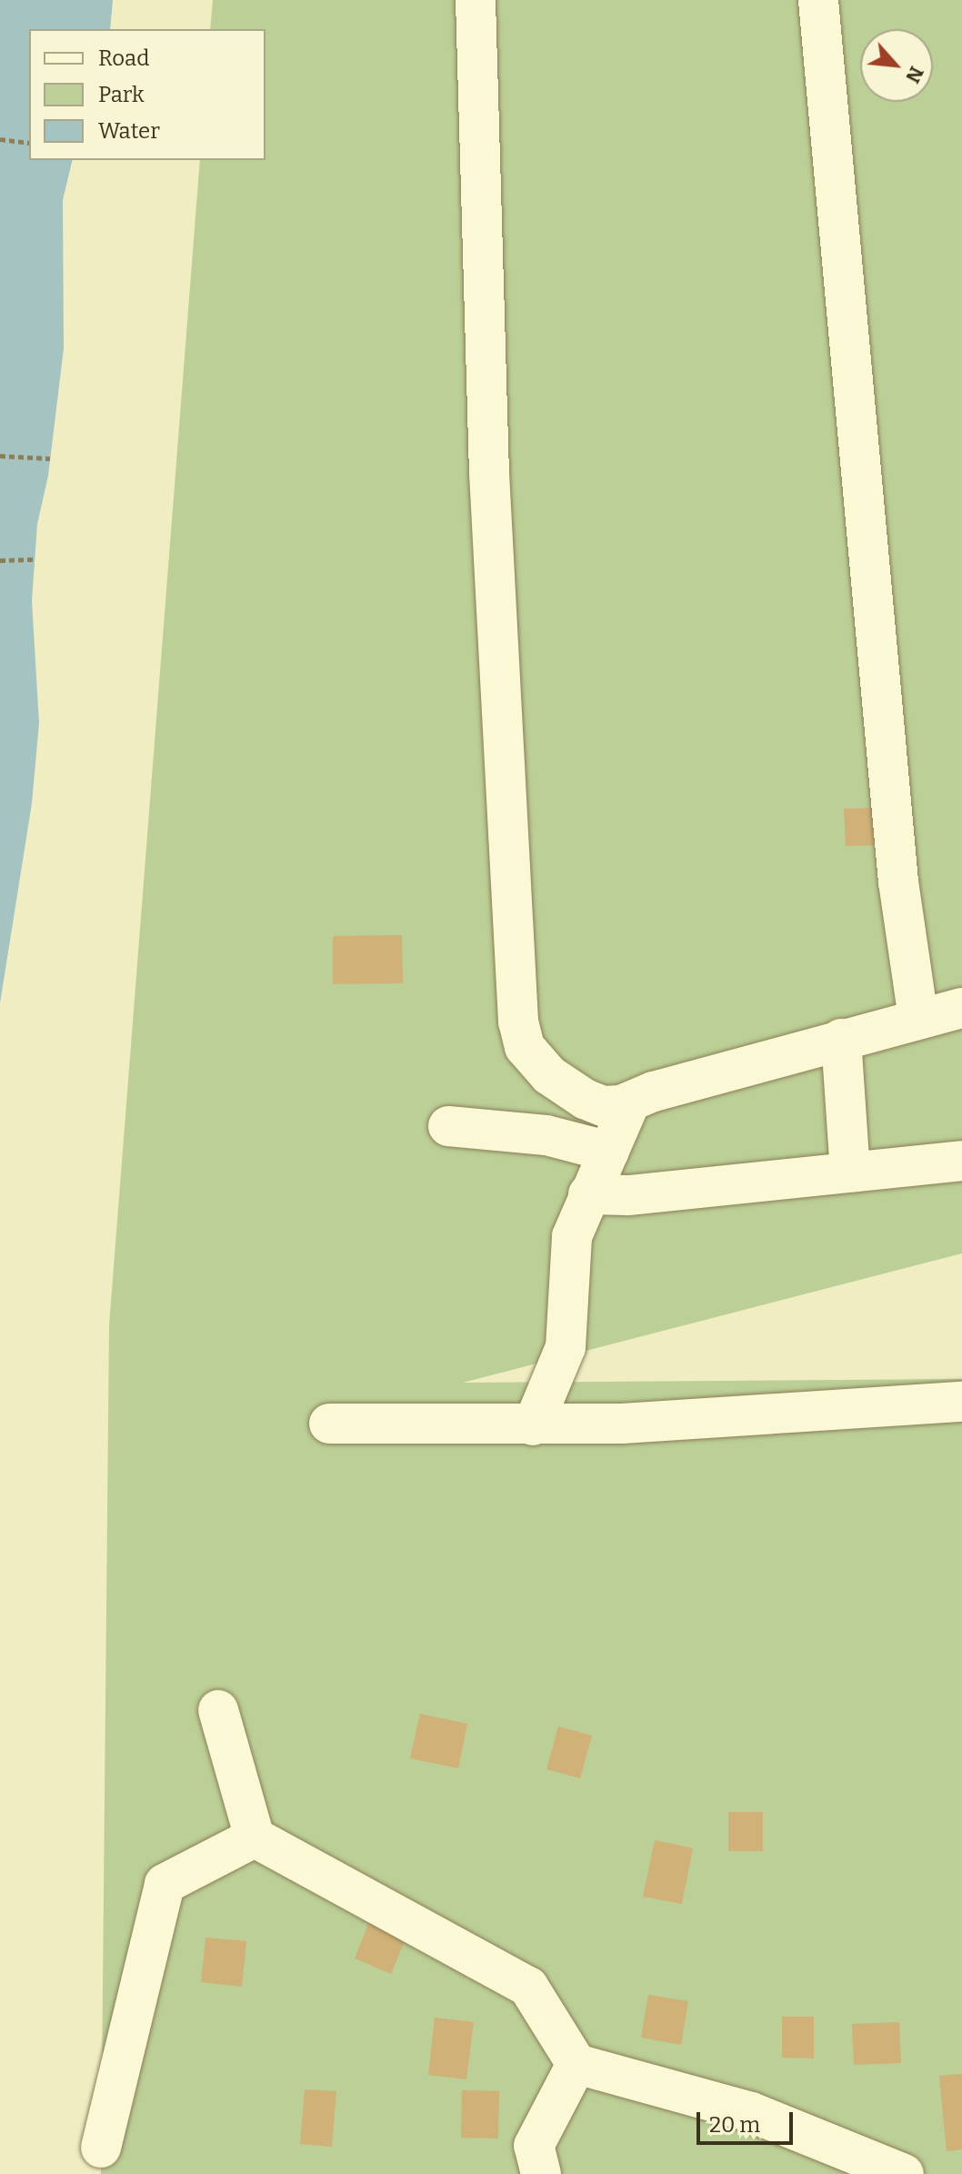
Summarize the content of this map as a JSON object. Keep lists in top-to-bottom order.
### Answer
{
  "legend": ["Road", "Park", "Water"],
  "scale_bar": "20 m",
  "north": "bottom right"
}
